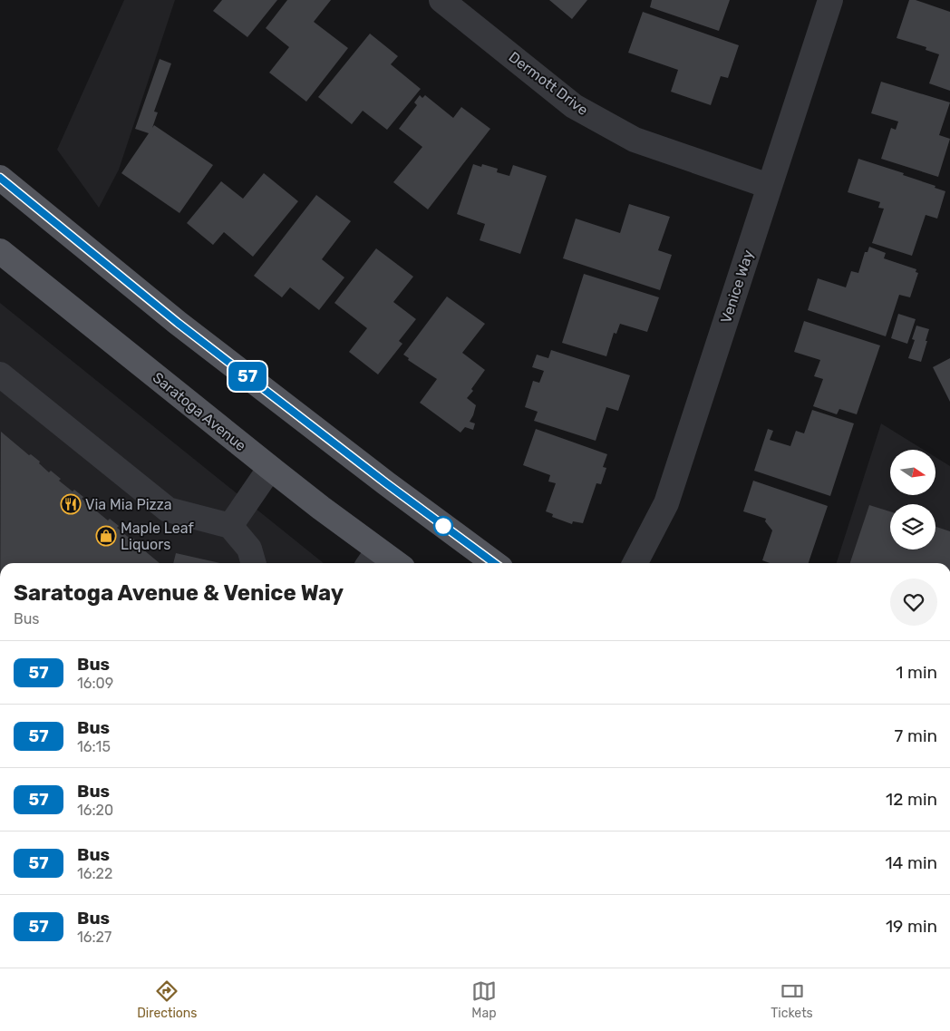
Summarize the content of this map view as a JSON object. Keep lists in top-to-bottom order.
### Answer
{
  "streets": {
    "main road": ["Saratoga Avenue"],
    "street": ["Dermott Drive", "Venice Way"]
  },
  "crossings": [
    ["Dermott Drive", "Venice Way"]
  ],
  "places": {
    "restaurant": ["Via Mia Pizza"],
    "shop": ["Maple Leaf Liquors"]
  },
  "lines": ["bus line 57"],
  "north": "right",
  "page": {
    "on_map": "57",
    "heading": ["Saratoga Avenue & Venice Way", "Bus"],
    "list": [
      {
        "mark": "57",
        "name": "Bus",
        "note": "16:09",
        "value": "1 min"
      },
      {
        "mark": "57",
        "name": "Bus",
        "note": "16:15",
        "value": "7 min"
      },
      {
        "mark": "57",
        "name": "Bus",
        "note": "16:20",
        "value": "12 min"
      },
      {
        "mark": "57",
        "name": "Bus",
        "note": "16:22",
        "value": "14 min"
      },
      {
        "mark": "57",
        "name": "Bus",
        "note": "16:27",
        "value": "19 min"
      }
    ],
    "tabs": ["Directions", "Map", "Tickets"]
  }
}
